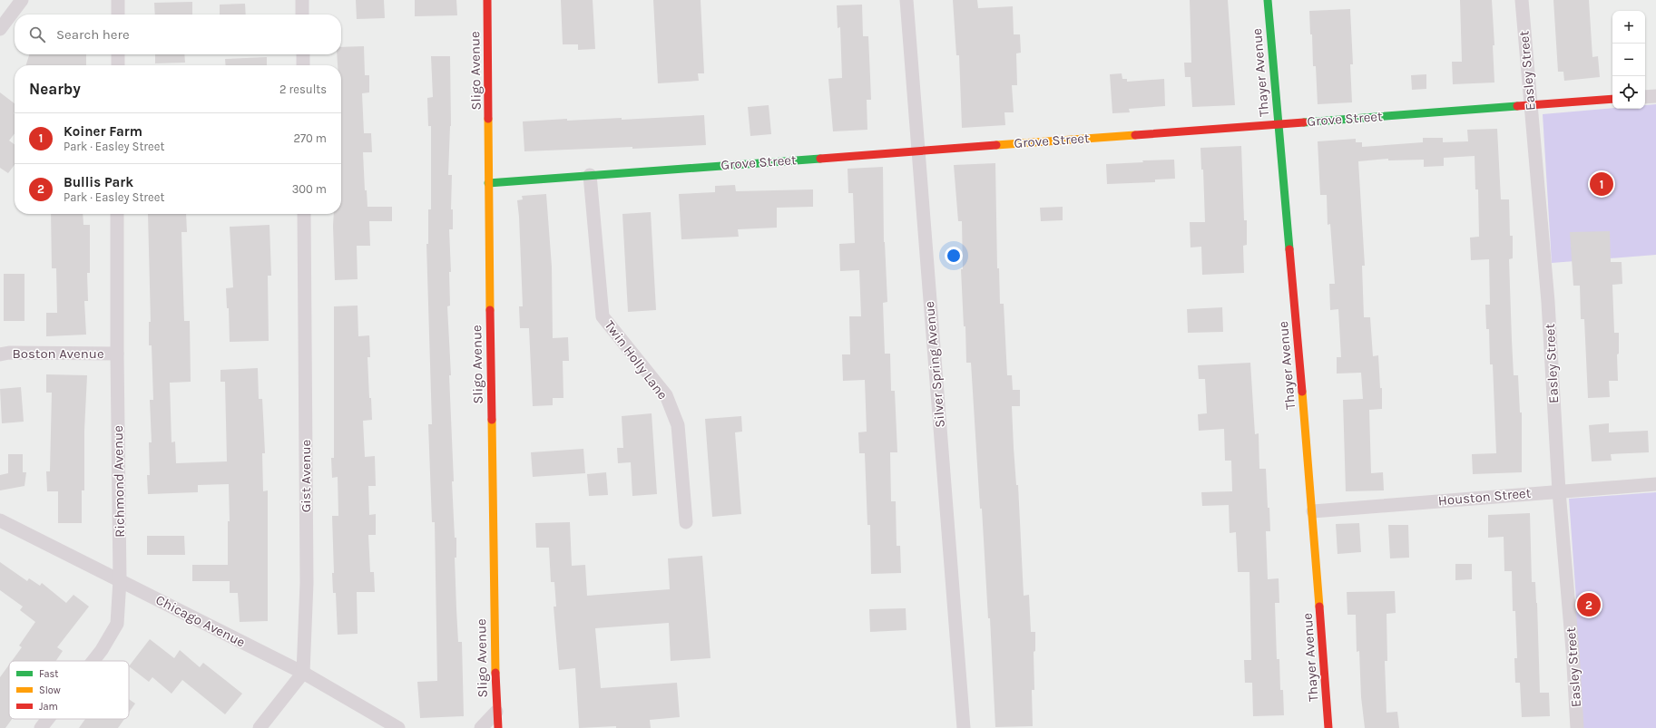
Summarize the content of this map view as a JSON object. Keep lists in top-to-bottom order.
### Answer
{
  "streets": {
    "street": [
      "Sligo Avenue",
      "Easley Street",
      "Thayer Avenue",
      "Grove Street",
      "Boston Avenue",
      "Twin Holly Lane",
      "Silver Spring Avenue",
      "Gist Avenue",
      "Richmond Avenue",
      "Houston Street",
      "Chicago Avenue"
    ]
  },
  "crossings": [
    ["Sligo Avenue", "Grove Street"],
    ["Easley Street", "Grove Street"],
    ["Easley Street", "Houston Street"],
    ["Thayer Avenue", "Grove Street"],
    ["Thayer Avenue", "Houston Street"],
    ["Grove Street", "Twin Holly Lane"],
    ["Grove Street", "Silver Spring Avenue"],
    ["Boston Avenue", "Richmond Avenue"],
    ["Gist Avenue", "Chicago Avenue"],
    ["Richmond Avenue", "Chicago Avenue"]
  ],
  "legend": ["Fast", "Slow", "Jam"],
  "page": {
    "map_buttons": ["+", "−"],
    "search": "Search here",
    "heading": ["Nearby", "2 results"],
    "list": [
      {
        "mark": "1",
        "name": "Koiner Farm",
        "note": "Park · Easley Street",
        "value": "270 m"
      },
      {
        "mark": "2",
        "name": "Bullis Park",
        "note": "Park · Easley Street",
        "value": "300 m"
      }
    ],
    "pins": ["1", "2"]
  }
}
